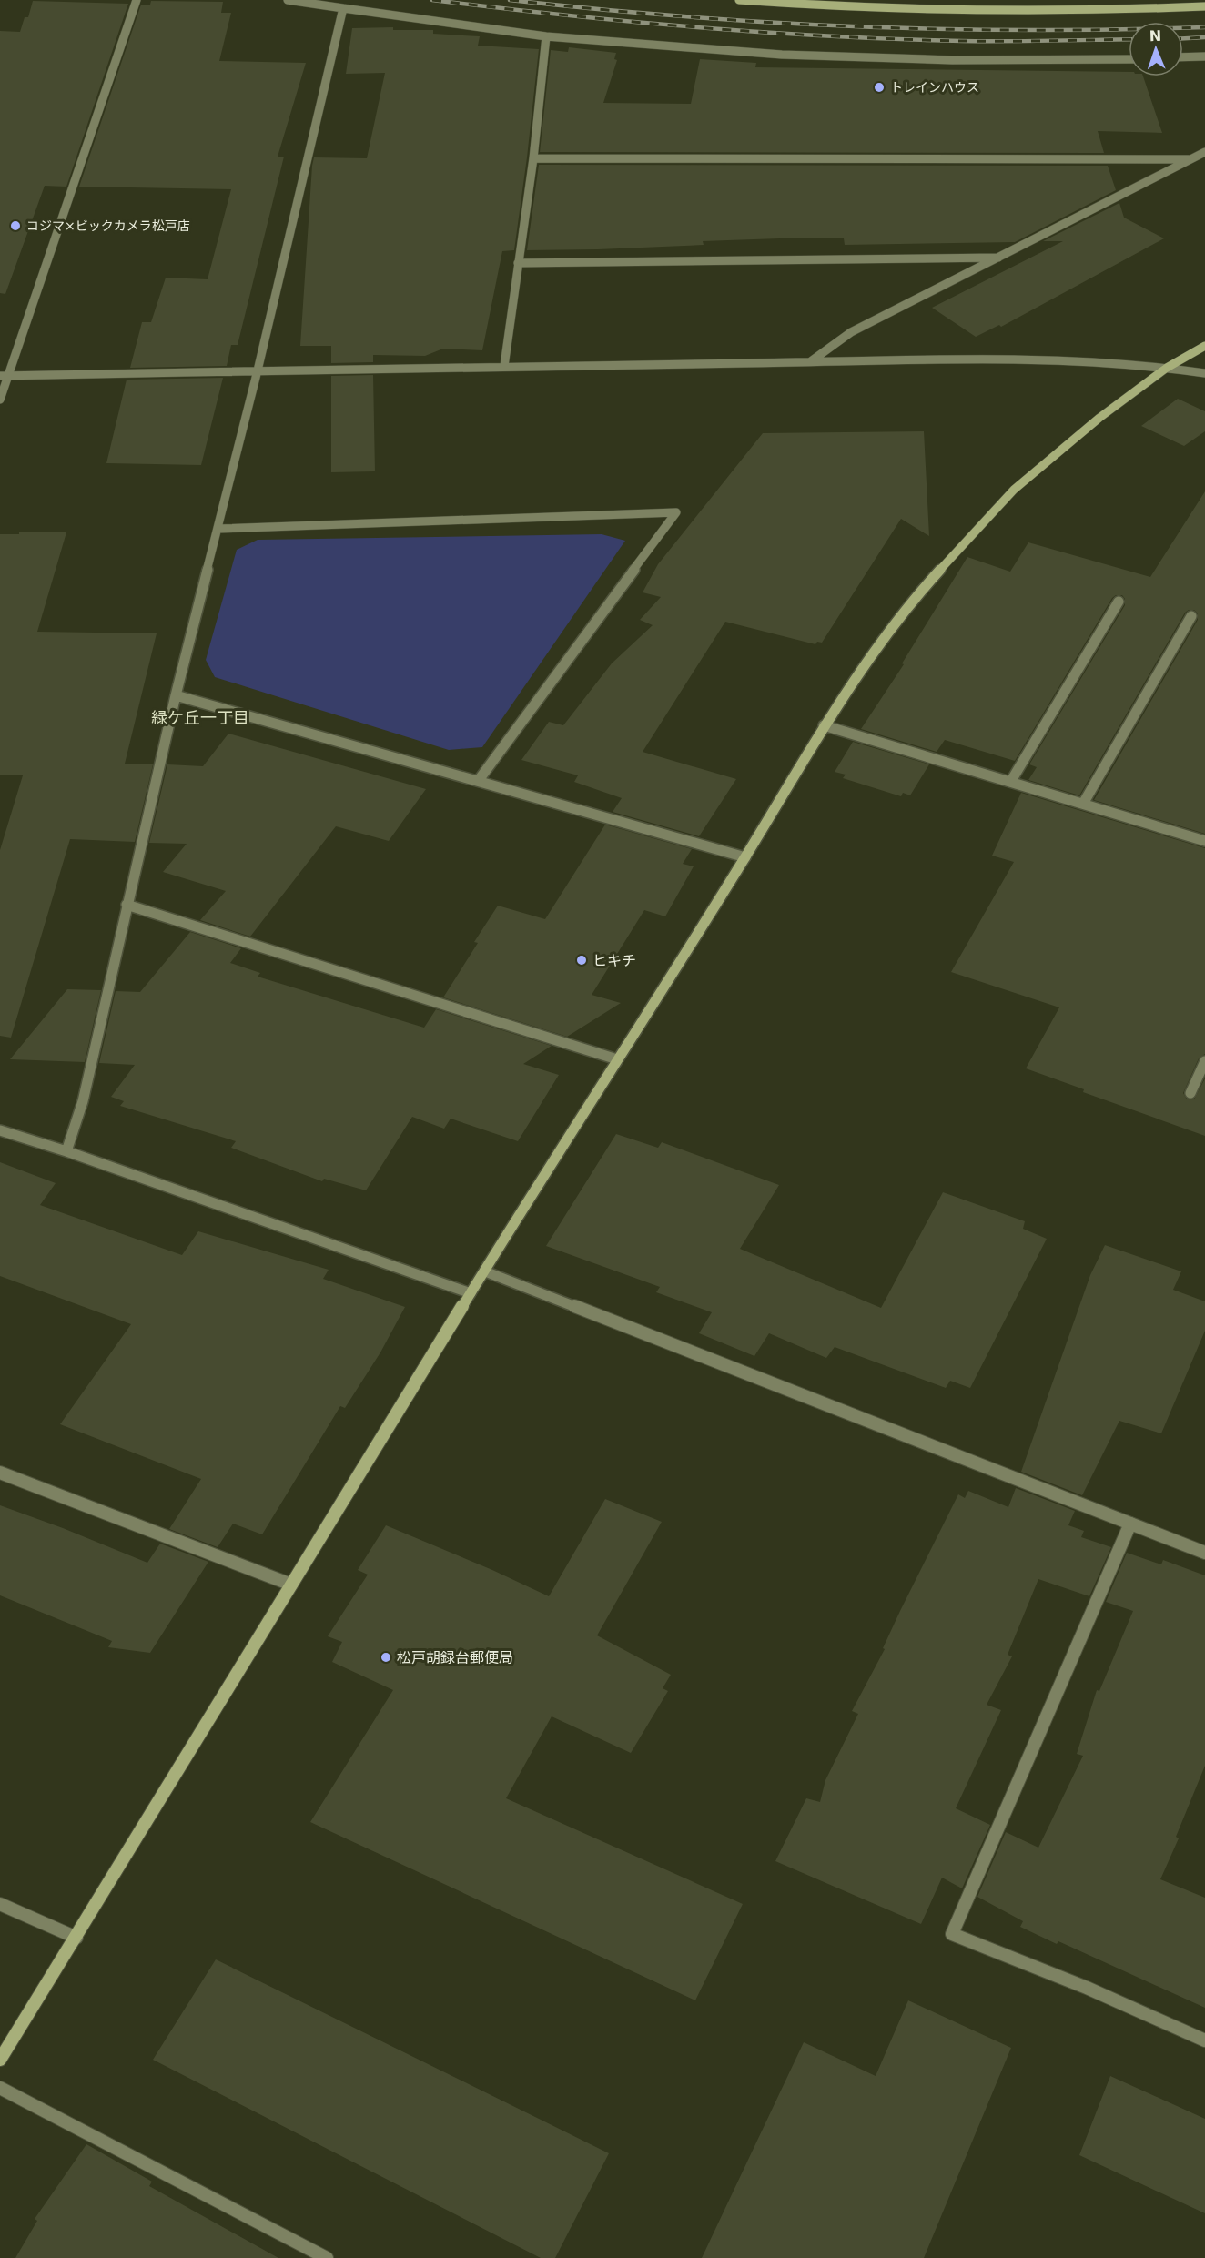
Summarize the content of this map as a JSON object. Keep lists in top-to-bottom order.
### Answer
{
  "districts": ["緑ケ丘一丁目"],
  "places": [
    "トレインハウス",
    "コジマ×ビックカメラ松戸店",
    "ヒキチ",
    "松戸胡録台郵便局"
  ],
  "north": "top"
}
